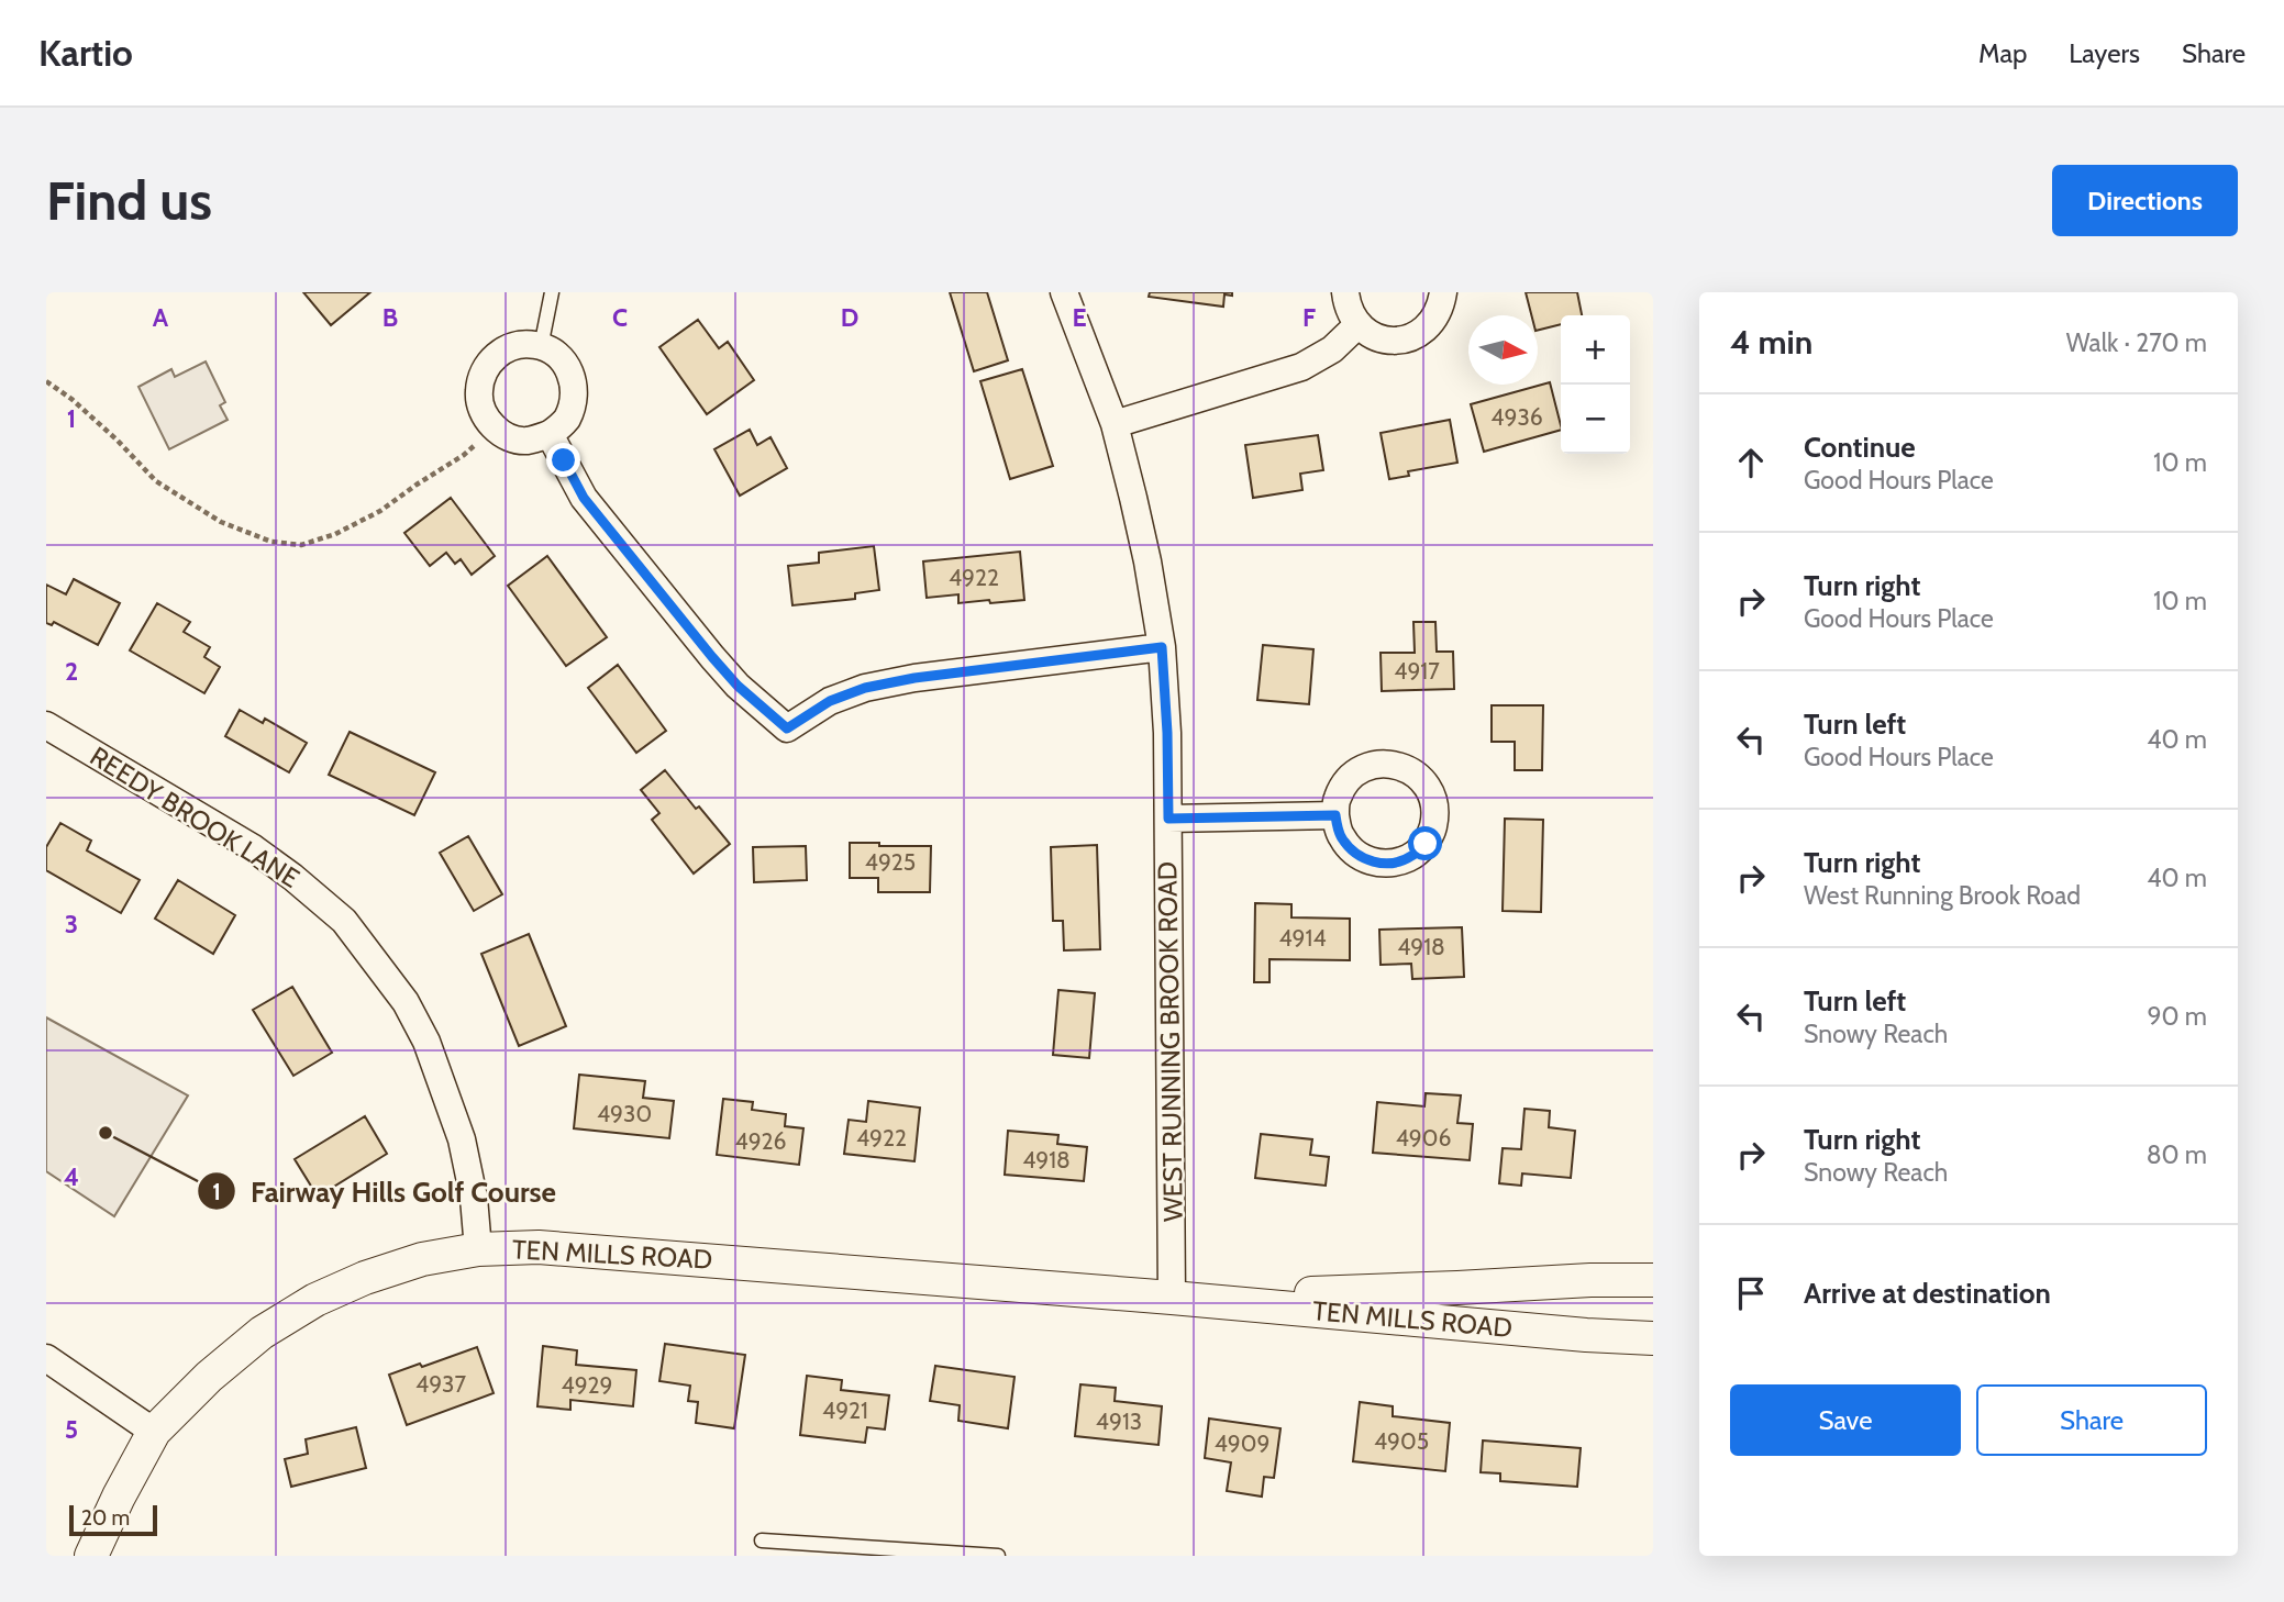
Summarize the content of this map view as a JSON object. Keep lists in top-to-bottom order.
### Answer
{
  "streets": {
    "street": ["REEDY BROOK LANE", "WEST RUNNING BROOK ROAD", "TEN MILLS ROAD"]
  },
  "crossings": [
    ["REEDY BROOK LANE", "TEN MILLS ROAD"],
    ["WEST RUNNING BROOK ROAD", "TEN MILLS ROAD"]
  ],
  "places": ["Fairway Hills Golf Course"],
  "house_numbers": [
    "4936",
    "4922",
    "4917",
    "4925",
    "4914",
    "4918",
    "4930",
    "4922",
    "4906",
    "4926",
    "4918",
    "4937",
    "4929",
    "4921",
    "4913",
    "4905",
    "4909"
  ],
  "scale_bar": "20 m",
  "north": "right",
  "page": {
    "header": "Kartio",
    "nav": ["Map", "Layers", "Share"],
    "buttons": [
      "Directions",
      ["Save", "Share"]
    ],
    "title": "Find us",
    "heading": ["4 min", "Walk · 270 m"],
    "map_buttons": ["+", "−"],
    "list": [
      ["Continue", "Good Hours Place", "10 m"],
      ["Turn right", "Good Hours Place", "10 m"],
      ["Turn left", "Good Hours Place", "40 m"],
      ["Turn right", "West Running Brook Road", "40 m"],
      ["Turn left", "Snowy Reach", "90 m"],
      ["Turn right", "Snowy Reach", "80 m"],
      "Arrive at destination"
    ],
    "scale": "20 m"
  },
  "grid": {
    "columns": [
      "A",
      "B",
      "C",
      "D",
      "E",
      "F"
    ],
    "rows": [
      "1",
      "2",
      "3",
      "4",
      "5"
    ]
  }
}
